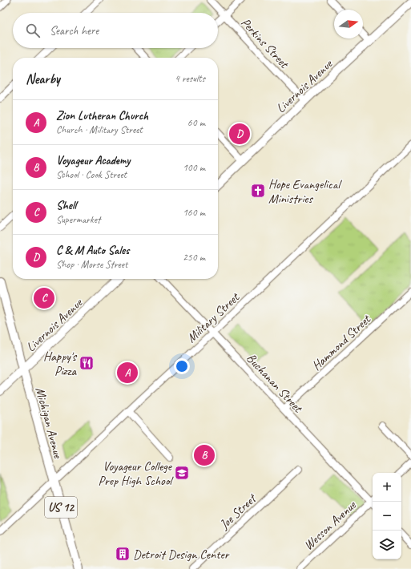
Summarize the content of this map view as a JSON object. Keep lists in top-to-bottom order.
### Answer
{
  "streets": {
    "main road": ["Livernois Avenue", "Michigan Avenue", "US 12"],
    "street": [
      "Perkins Street",
      "Military Street",
      "Hammond Street",
      "Buchanan Street",
      "Joe Street",
      "Wesson Avenue"
    ]
  },
  "crossings": [
    ["Perkins Street", "Livernois Avenue"],
    ["Livernois Avenue", "Michigan Avenue"],
    ["Military Street", "Buchanan Street"],
    ["Military Street", "Michigan Avenue"],
    ["Hammond Street", "Buchanan Street"]
  ],
  "places": {
    "church": ["Hope Evangelical Ministries"],
    "restaurant": ["Happy's Pizza"],
    "school or university": ["Voyageur College Prep High School"],
    "building": ["Detroit Design Center"]
  },
  "north": "right",
  "page": {
    "search": "Search here",
    "heading": ["Nearby", "4 results"],
    "list": [
      {
        "mark": "A",
        "name": "Zion Lutheran Church",
        "note": "Church · Military Street",
        "value": "60 m"
      },
      {
        "mark": "B",
        "name": "Voyageur Academy",
        "note": "School · Cook Street",
        "value": "100 m"
      },
      {
        "mark": "C",
        "name": "Shell",
        "note": "Supermarket",
        "value": "160 m"
      },
      {
        "mark": "D",
        "name": "C & M Auto Sales",
        "note": "Shop · Morse Street",
        "value": "250 m"
      }
    ],
    "pins": [
      "D",
      "C",
      "A",
      "B"
    ],
    "map_buttons": ["+", "−"]
  }
}
